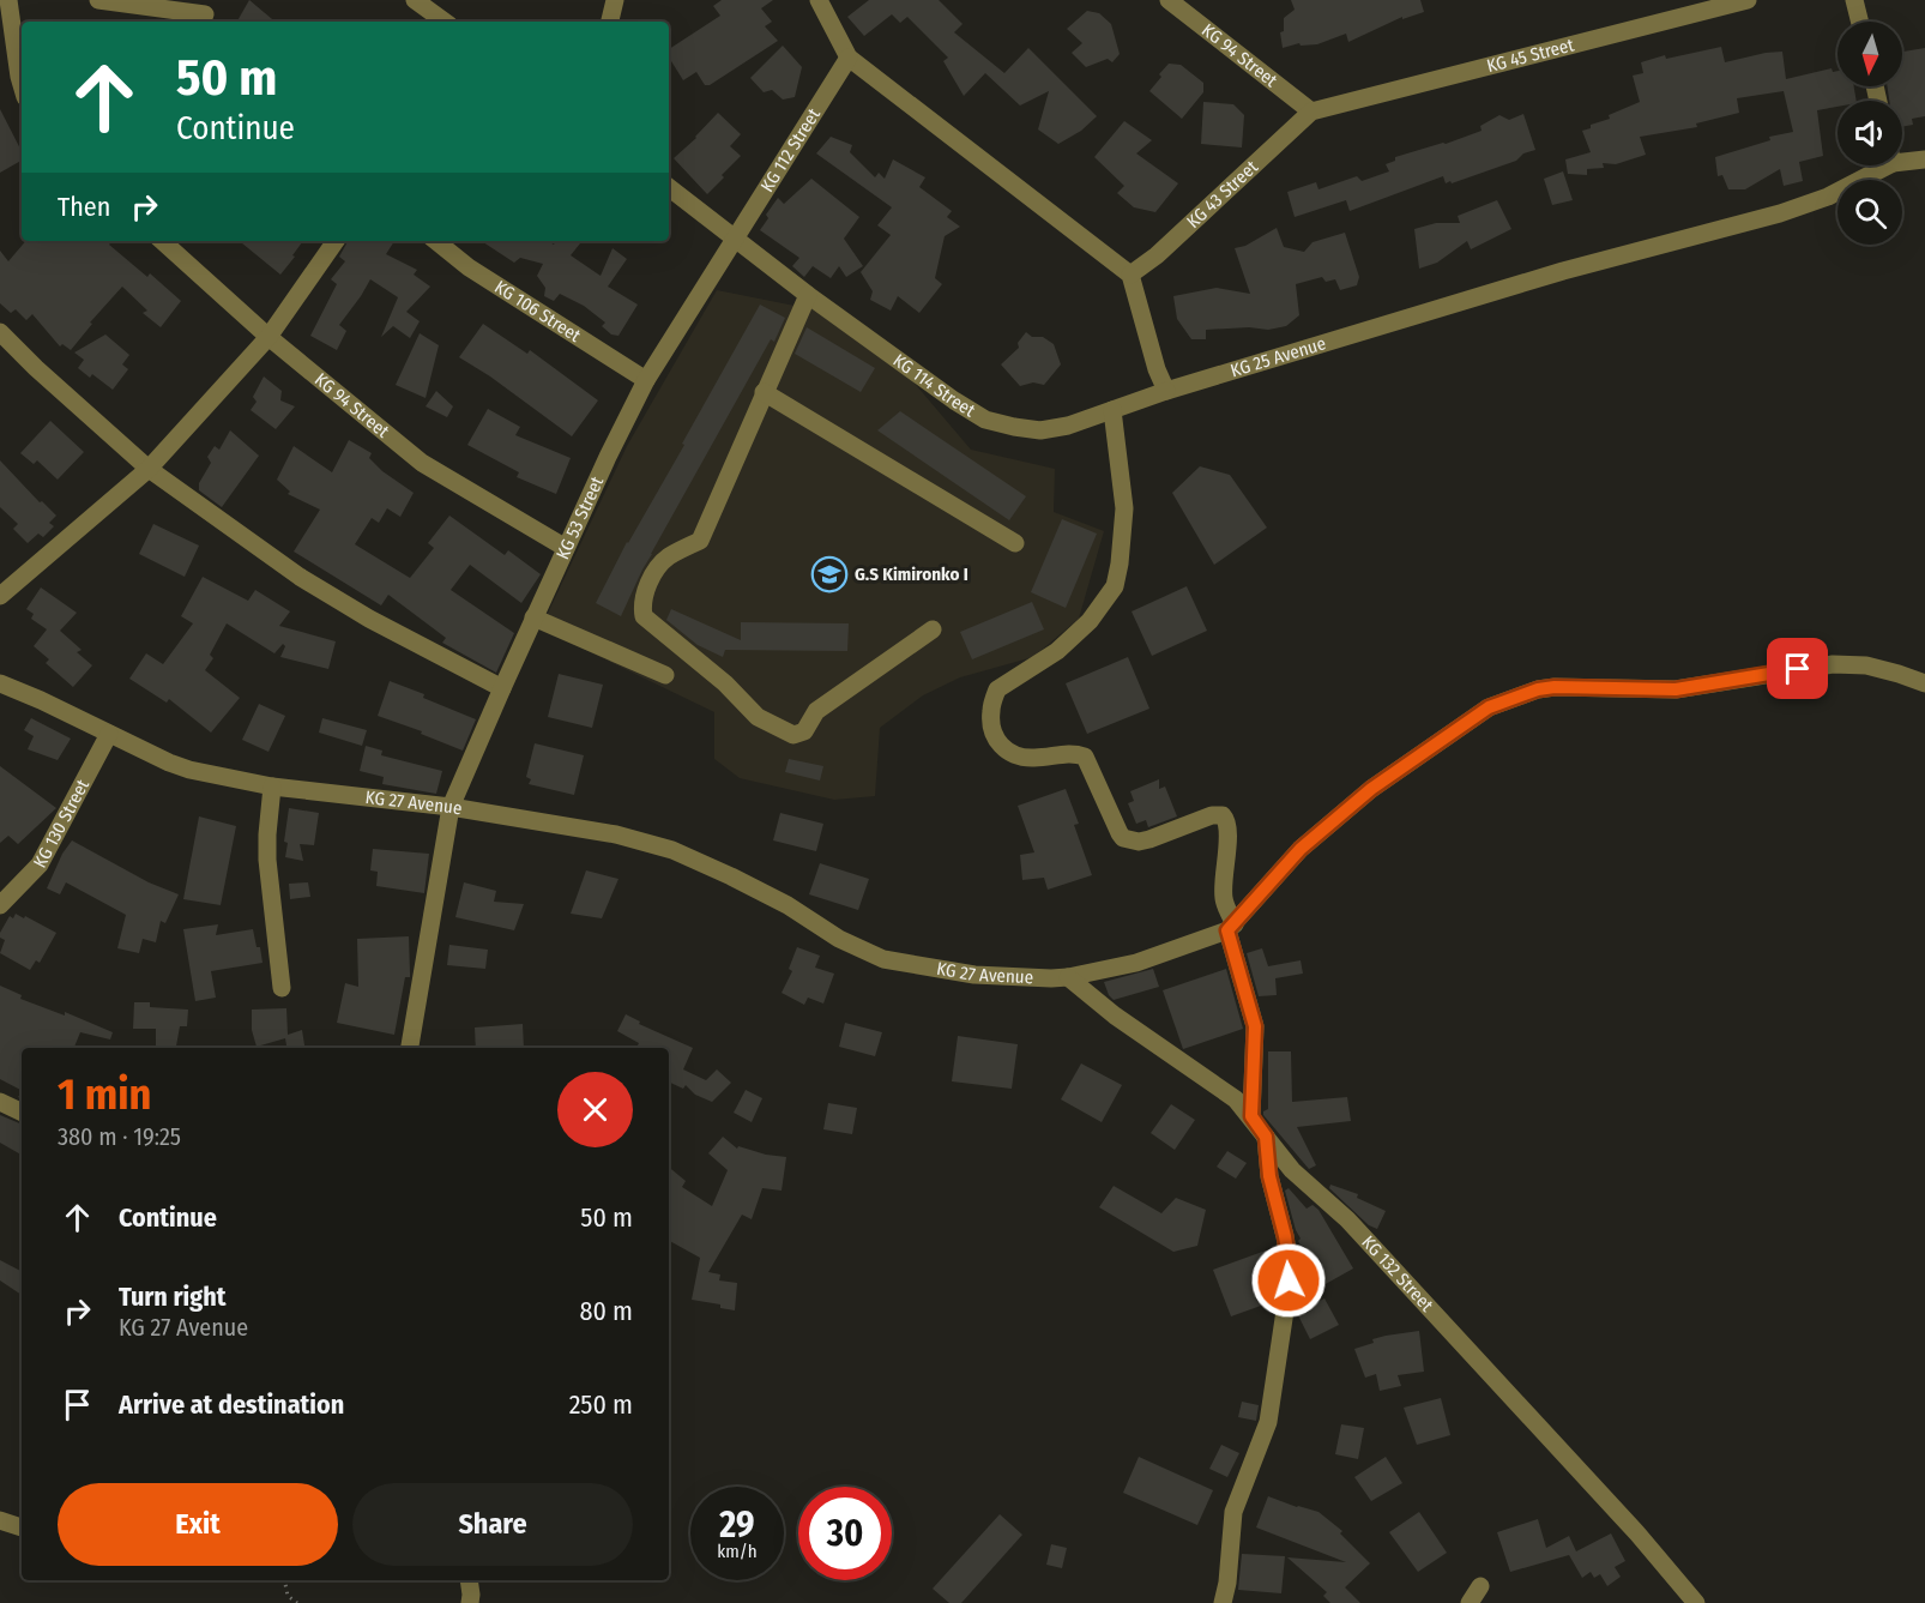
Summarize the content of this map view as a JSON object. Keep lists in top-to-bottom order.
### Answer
{
  "streets": {
    "street": [
      "KG 94 Street",
      "KG 45 Street",
      "KG 112 Street",
      "KG 43 Street",
      "KG 106 Street",
      "KG 25 Avenue",
      "KG 114 Street",
      "KG 53 Street",
      "KG 27 Avenue",
      "KG 130 Street",
      "KG 132 Street"
    ]
  },
  "crossings": [
    ["KG 94 Street", "KG 45 Street"],
    ["KG 94 Street", "KG 43 Street"],
    ["KG 94 Street", "KG 53 Street"],
    ["KG 45 Street", "KG 43 Street"],
    ["KG 112 Street", "KG 114 Street"],
    ["KG 112 Street", "KG 53 Street"],
    ["KG 106 Street", "KG 53 Street"],
    ["KG 25 Avenue", "KG 114 Street"],
    ["KG 114 Street", "KG 53 Street"],
    ["KG 53 Street", "KG 27 Avenue"],
    ["KG 27 Avenue", "KG 130 Street"],
    ["KG 27 Avenue", "KG 132 Street"]
  ],
  "places": {
    "school or university": ["G.S Kimironko I"]
  },
  "north": "bottom",
  "page": {
    "turn": ["50 m", "Continue"],
    "then": "Then",
    "heading": ["1 min", "380 m · 19:25"],
    "list": [
      {
        "name": "Continue",
        "value": "50 m"
      },
      {
        "name": "Turn right",
        "note": "KG 27 Avenue",
        "value": "80 m"
      },
      {
        "name": "Arrive at destination",
        "value": "250 m"
      }
    ],
    "buttons": ["Exit", "Share"],
    "speed": "29 km/h",
    "limit": "30"
  }
}
